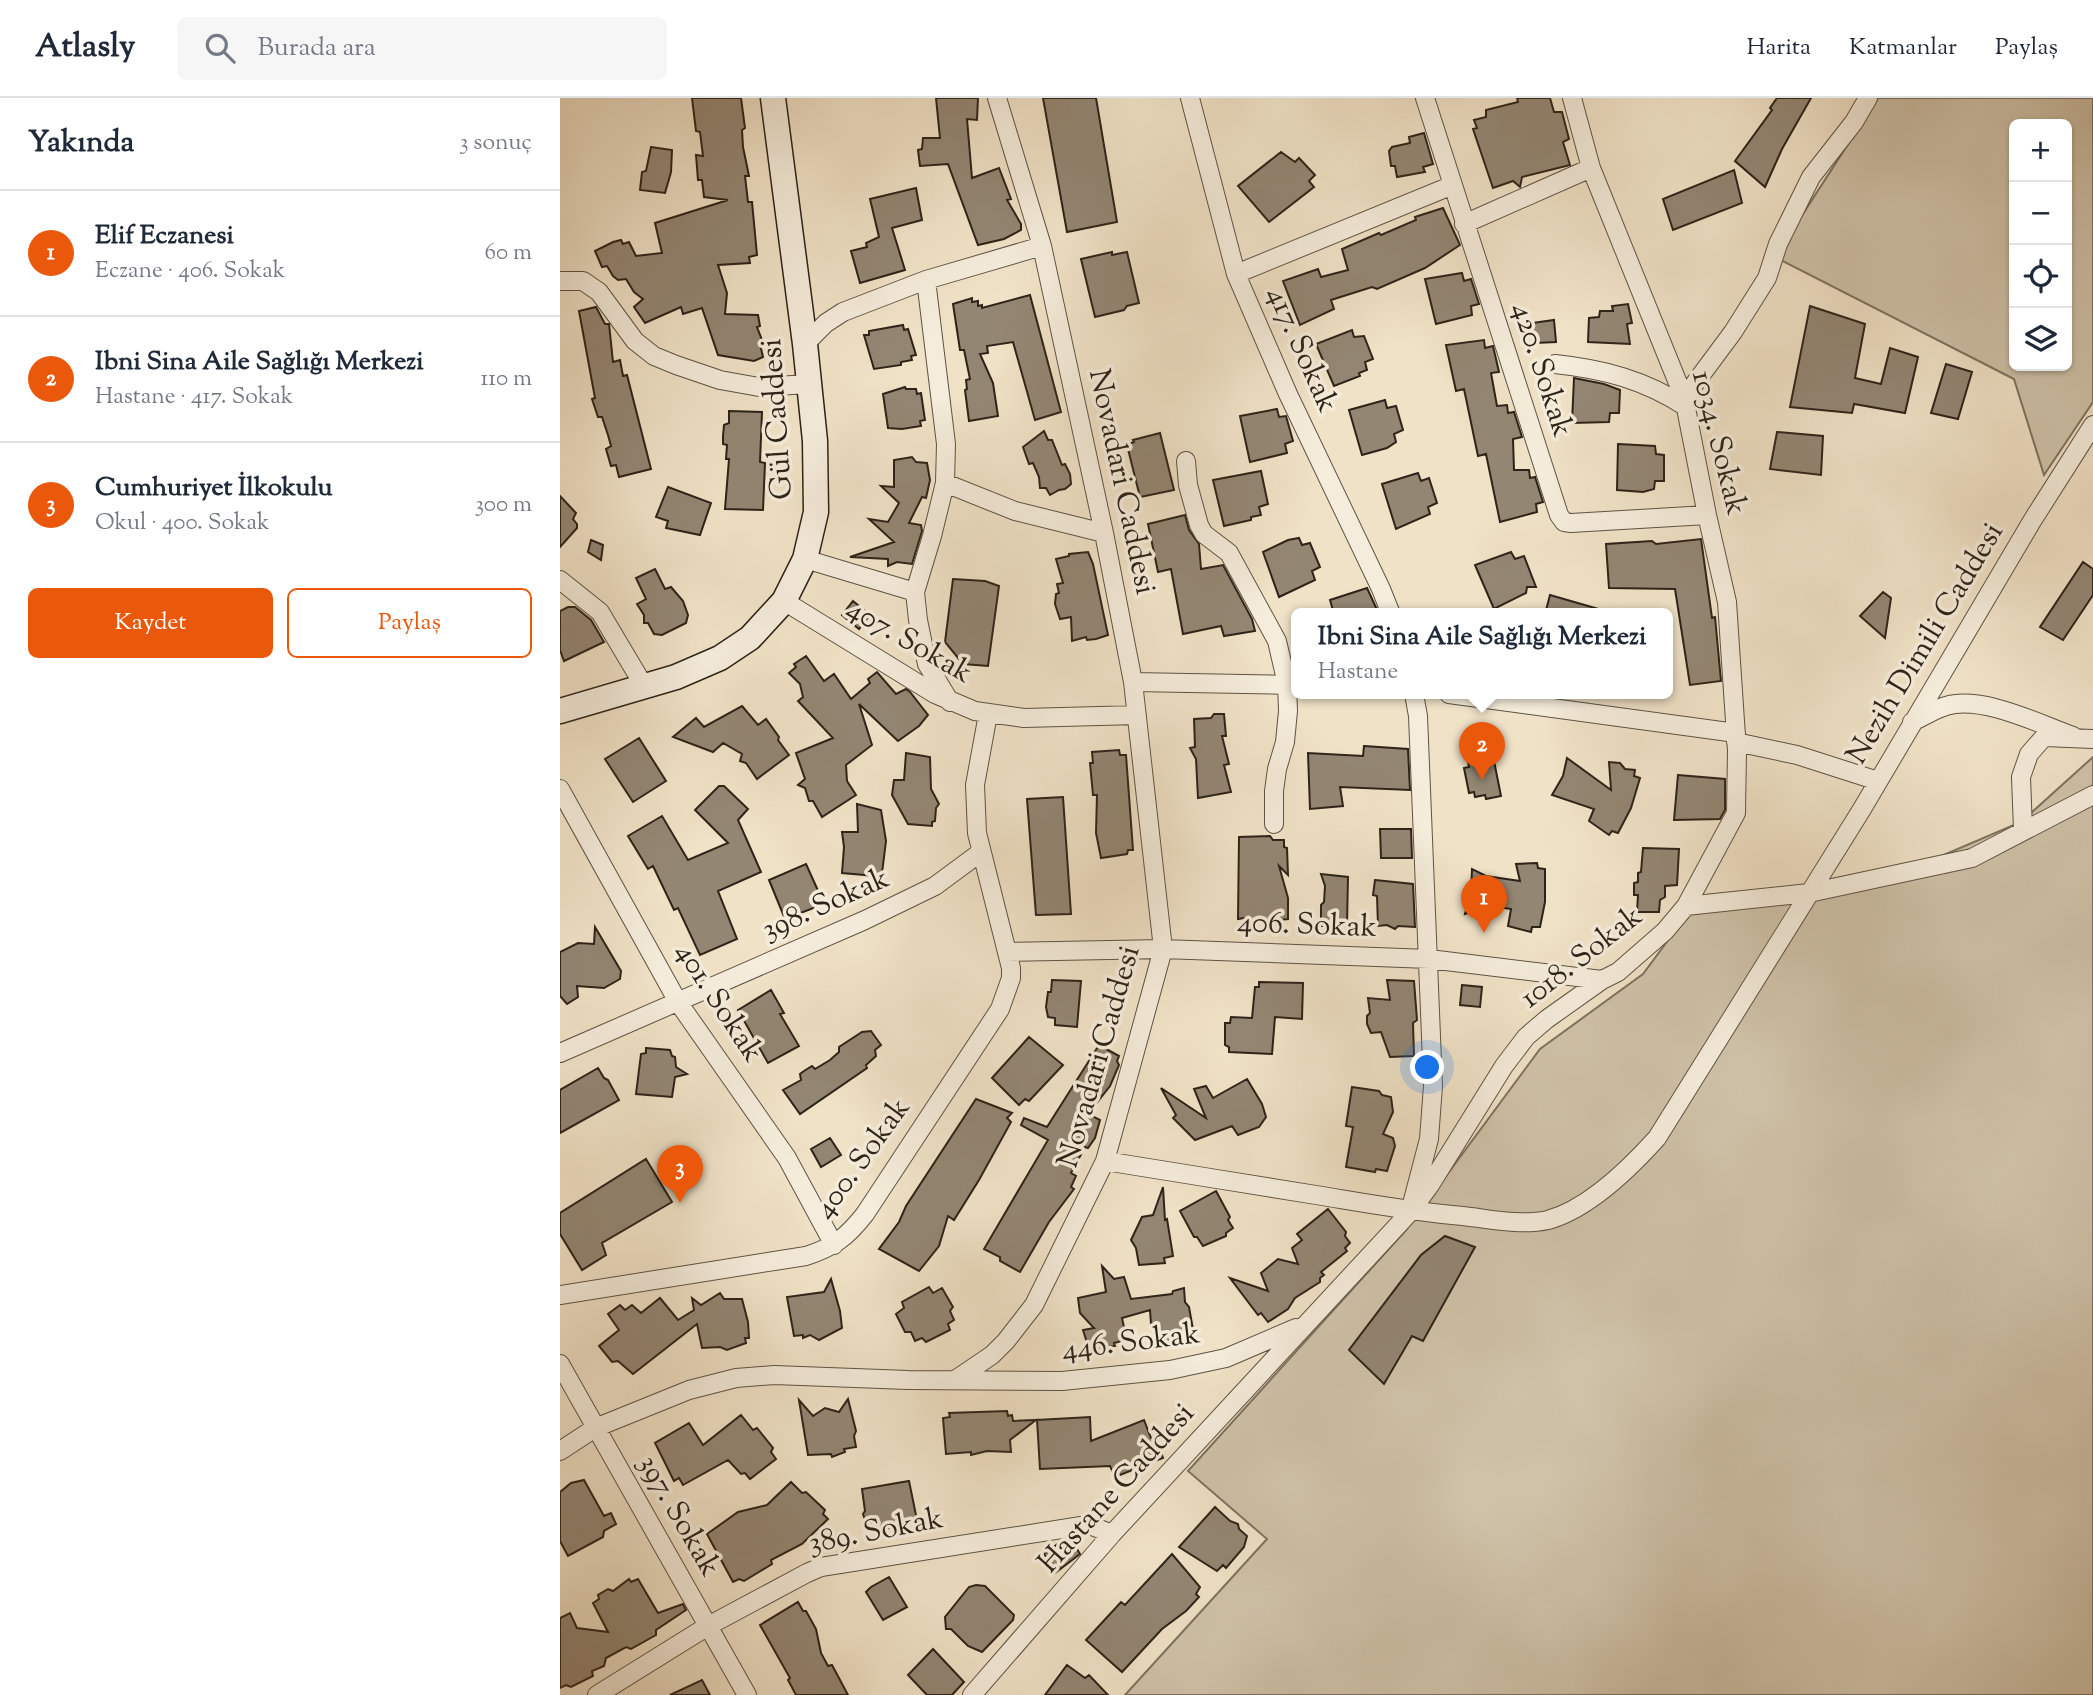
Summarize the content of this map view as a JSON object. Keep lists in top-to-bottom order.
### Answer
{
  "streets": {
    "main road": ["Gül Caddesi"],
    "street": [
      "417. Sokak",
      "420. Sokak",
      "1034. Sokak",
      "Novadari Caddesi",
      "407. Sokak",
      "Nezih Dimili Caddesi",
      "398. Sokak",
      "406. Sokak",
      "1018. Sokak",
      "401. Sokak",
      "400. Sokak",
      "446. Sokak",
      "Hastane Caddesi",
      "397. Sokak",
      "389. Sokak"
    ]
  },
  "crossings": [
    ["420. Sokak", "1034. Sokak"],
    ["Gül Caddesi", "407. Sokak"],
    ["1034. Sokak", "1018. Sokak"],
    ["Novadari Caddesi", "407. Sokak"],
    ["Novadari Caddesi", "Nezih Dimili Caddesi"],
    ["Novadari Caddesi", "406. Sokak"],
    ["Novadari Caddesi", "446. Sokak"],
    ["Nezih Dimili Caddesi", "1018. Sokak"],
    ["398. Sokak", "401. Sokak"],
    ["398. Sokak", "400. Sokak"],
    ["406. Sokak", "1018. Sokak"],
    ["406. Sokak", "400. Sokak"],
    ["1018. Sokak", "446. Sokak"],
    ["1018. Sokak", "Hastane Caddesi"],
    ["401. Sokak", "400. Sokak"],
    ["446. Sokak", "Hastane Caddesi"],
    ["Hastane Caddesi", "389. Sokak"],
    ["397. Sokak", "389. Sokak"]
  ],
  "page": {
    "header": "Atlasly",
    "search": "Burada ara",
    "nav": ["Harita", "Katmanlar", "Paylaş"],
    "heading": ["Yakında", "3 sonuç"],
    "map_buttons": ["+", "−"],
    "list": [
      {
        "mark": "1",
        "name": "Elif Eczanesi",
        "note": "Eczane · 406. Sokak",
        "value": "60 m"
      },
      {
        "mark": "2",
        "name": "Ibni Sina Aile Sağlığı Merkezi",
        "note": "Hastane · 417. Sokak",
        "value": "110 m"
      },
      {
        "mark": "3",
        "name": "Cumhuriyet İlkokulu",
        "note": "Okul · 400. Sokak",
        "value": "300 m"
      }
    ],
    "buttons": ["Kaydet", "Paylaş"],
    "popup": ["Ibni Sina Aile Sağlığı Merkezi", "Hastane"],
    "pins": ["2", "1", "3"]
  }
}
